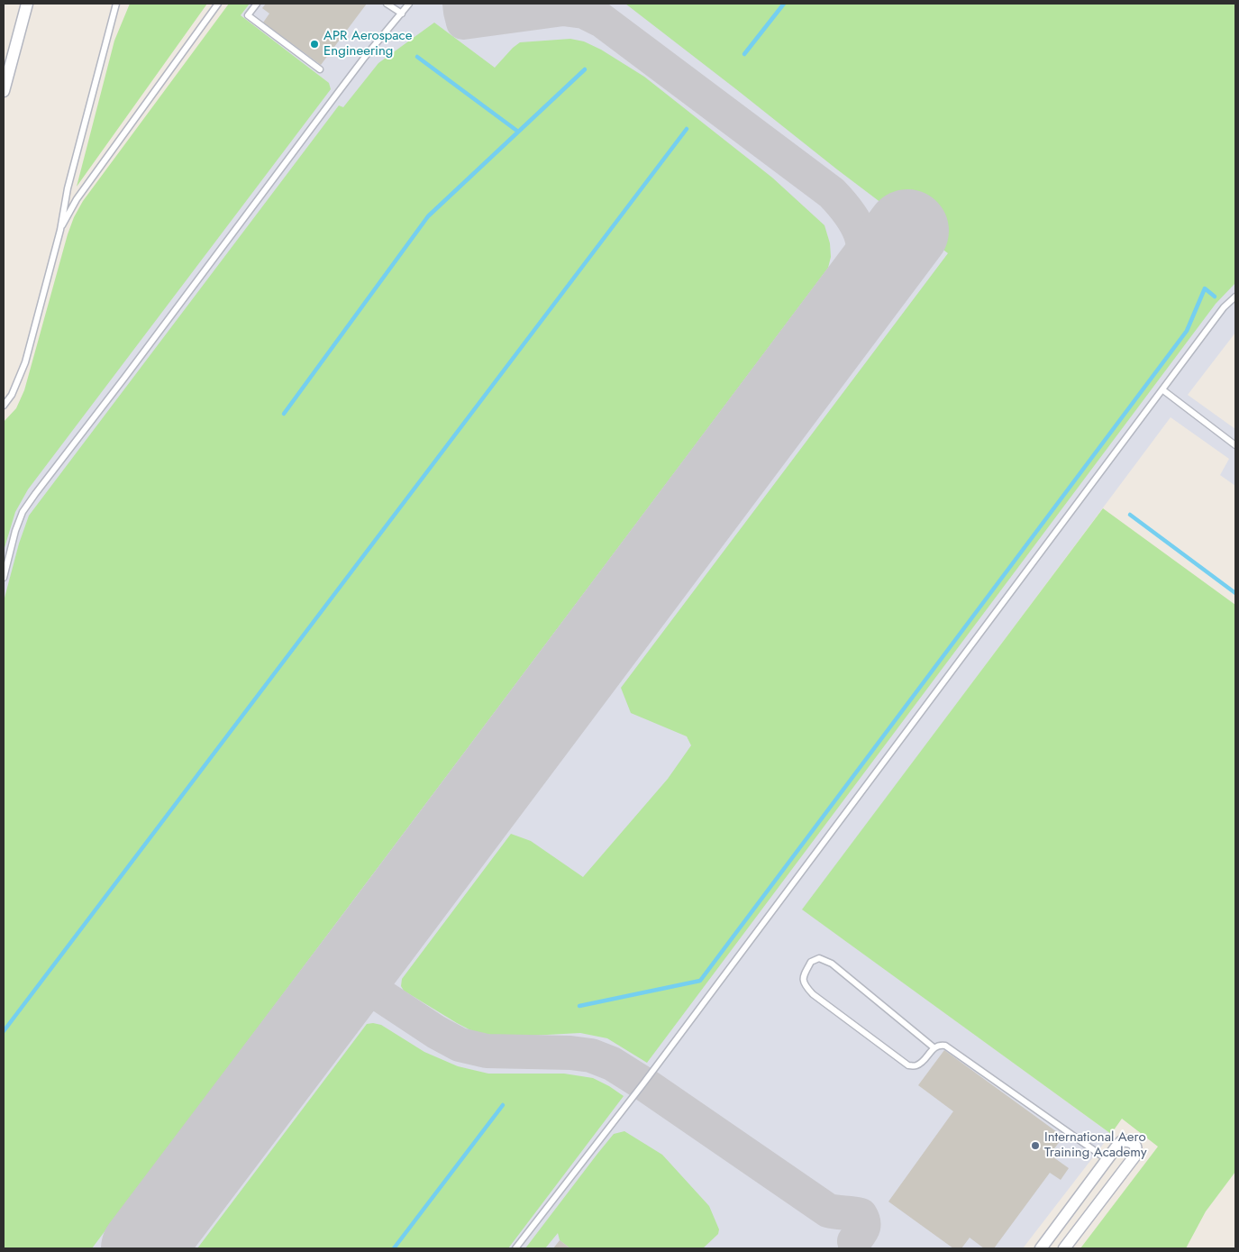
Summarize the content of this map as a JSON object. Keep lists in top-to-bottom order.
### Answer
{
  "places": ["APR Aerospace Engineering", "International Aero Training Academy"]
}
